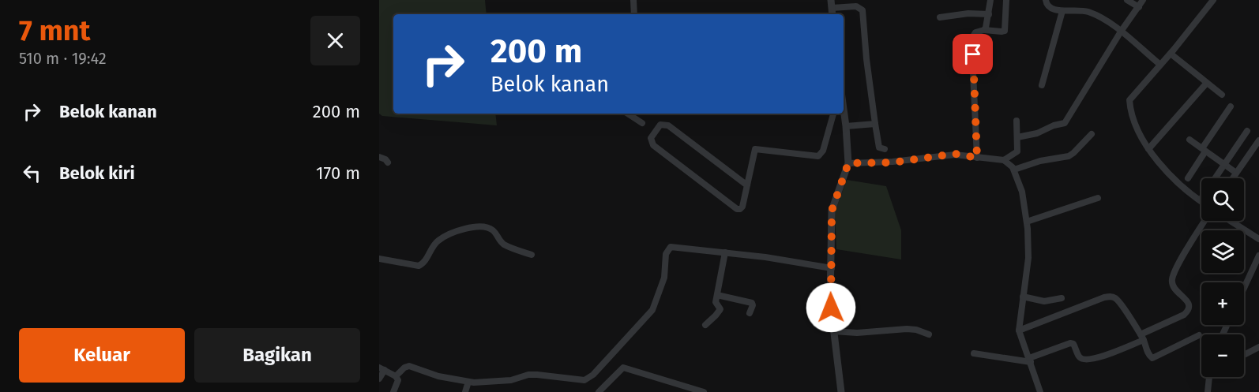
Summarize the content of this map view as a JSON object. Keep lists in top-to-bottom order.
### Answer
{
  "page": {
    "heading": ["7 mnt", "510 m · 19:42"],
    "turn": ["200 m", "Belok kanan"],
    "list": [
      {
        "name": "Belok kanan",
        "value": "200 m"
      },
      {
        "name": "Belok kiri",
        "value": "170 m"
      }
    ],
    "map_buttons": ["+", "−"],
    "buttons": ["Keluar", "Bagikan"]
  }
}
